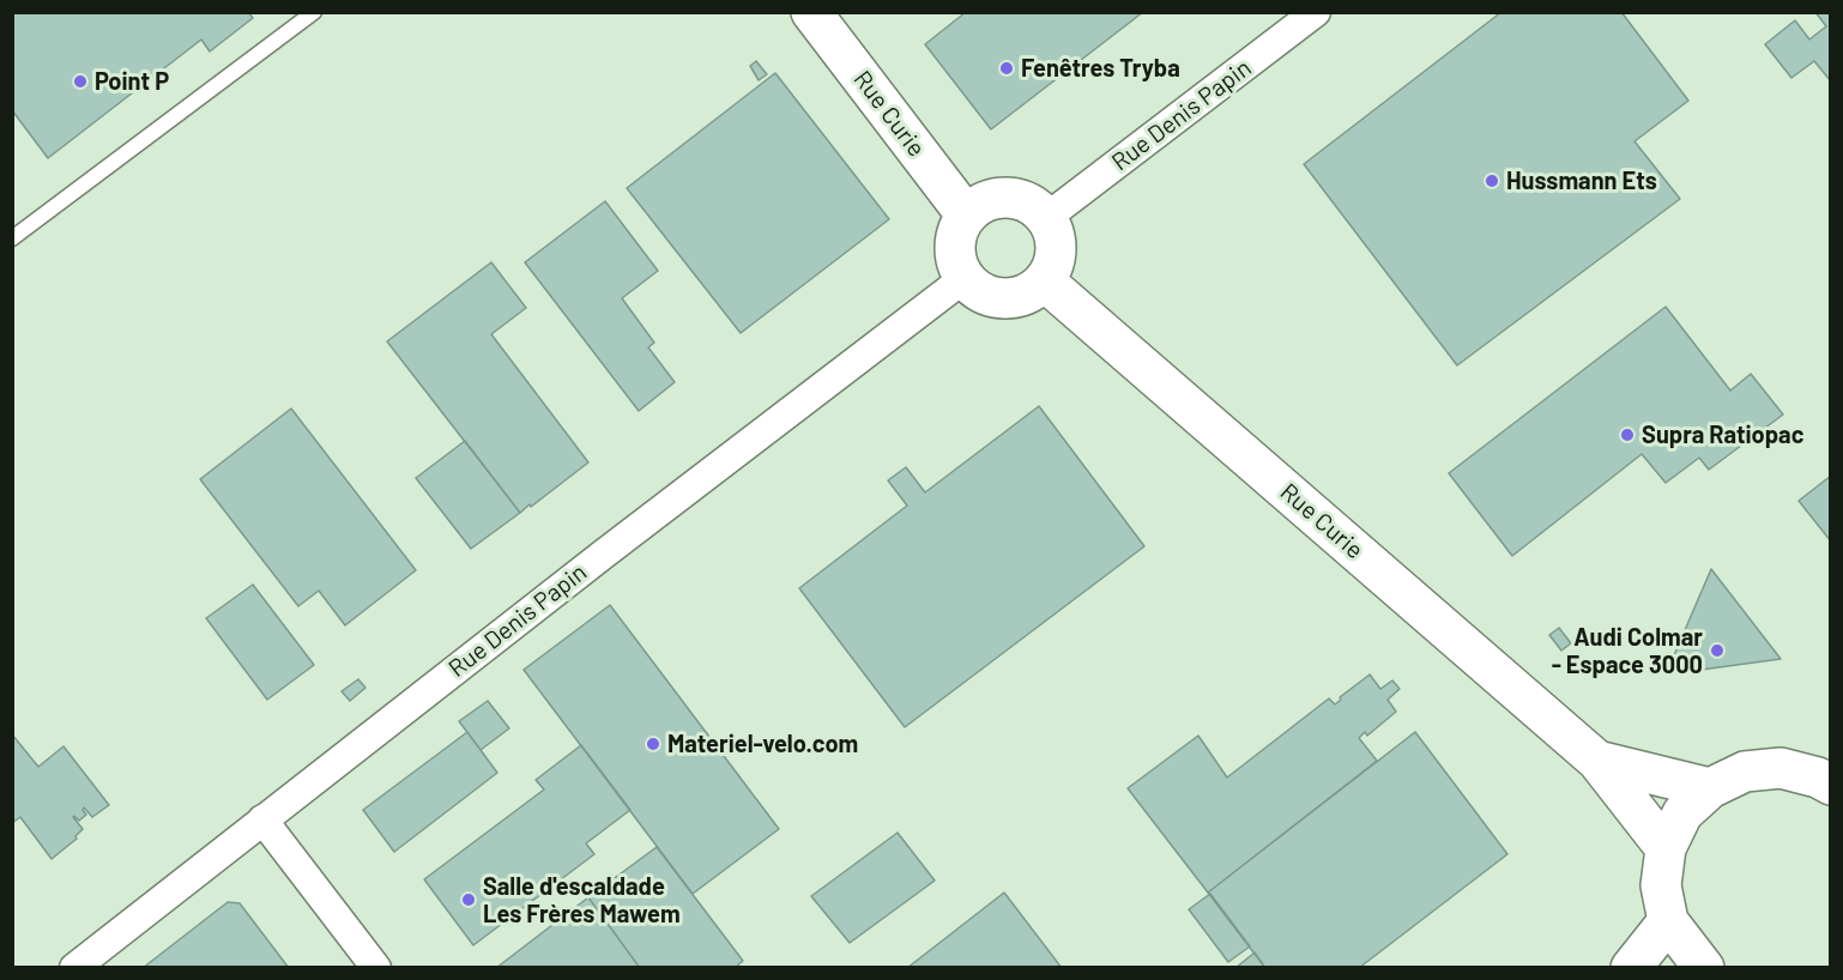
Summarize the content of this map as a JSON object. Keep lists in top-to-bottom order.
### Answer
{
  "streets": {
    "main road": ["Rue Curie"],
    "street": ["Rue Denis Papin"]
  },
  "crossings": [
    ["Rue Curie", "Rue Denis Papin"]
  ],
  "places": [
    "Fenêtres Tryba",
    "Point P",
    "Hussmann Ets",
    "Supra Ratiopac",
    "Audi Colmar - Espace 3000",
    "Materiel-velo.com",
    "Salle d'escaldade Les Frères Mawem"
  ]
}
